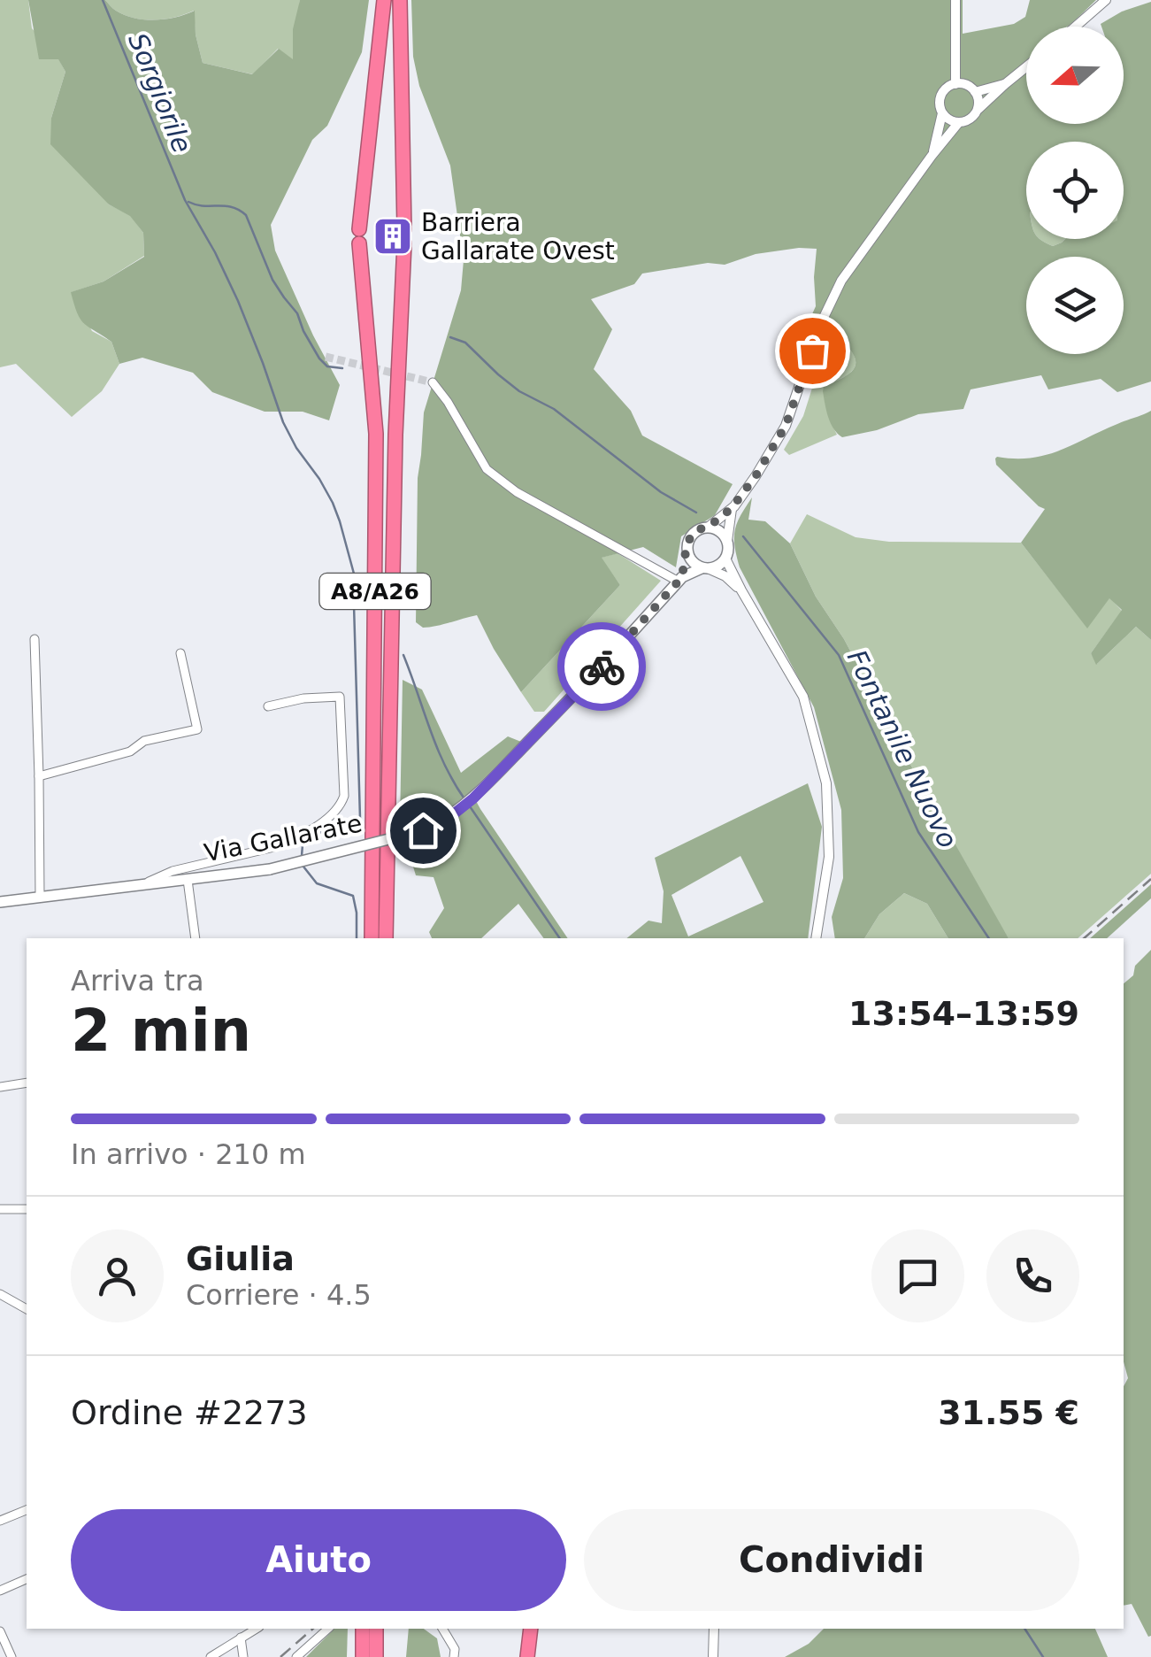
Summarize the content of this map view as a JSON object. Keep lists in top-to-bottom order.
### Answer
{
  "streets": {
    "highway": ["A8/A26"],
    "main road": ["Via Gallarate"]
  },
  "water": ["Sorgiorile", "Fontanile Nuovo"],
  "places": {
    "building": ["Barriera Gallarate Ovest"]
  },
  "north": "left",
  "page": {
    "heading": ["2 min", "Arriva tra", "13:54–13:59"],
    "panel": [
      "Giulia",
      "Corriere · 4.5",
      "Ordine #2273",
      "31.55 €"
    ],
    "bar": "In arrivo · 210 m",
    "buttons": ["Aiuto", "Condividi"]
  }
}
